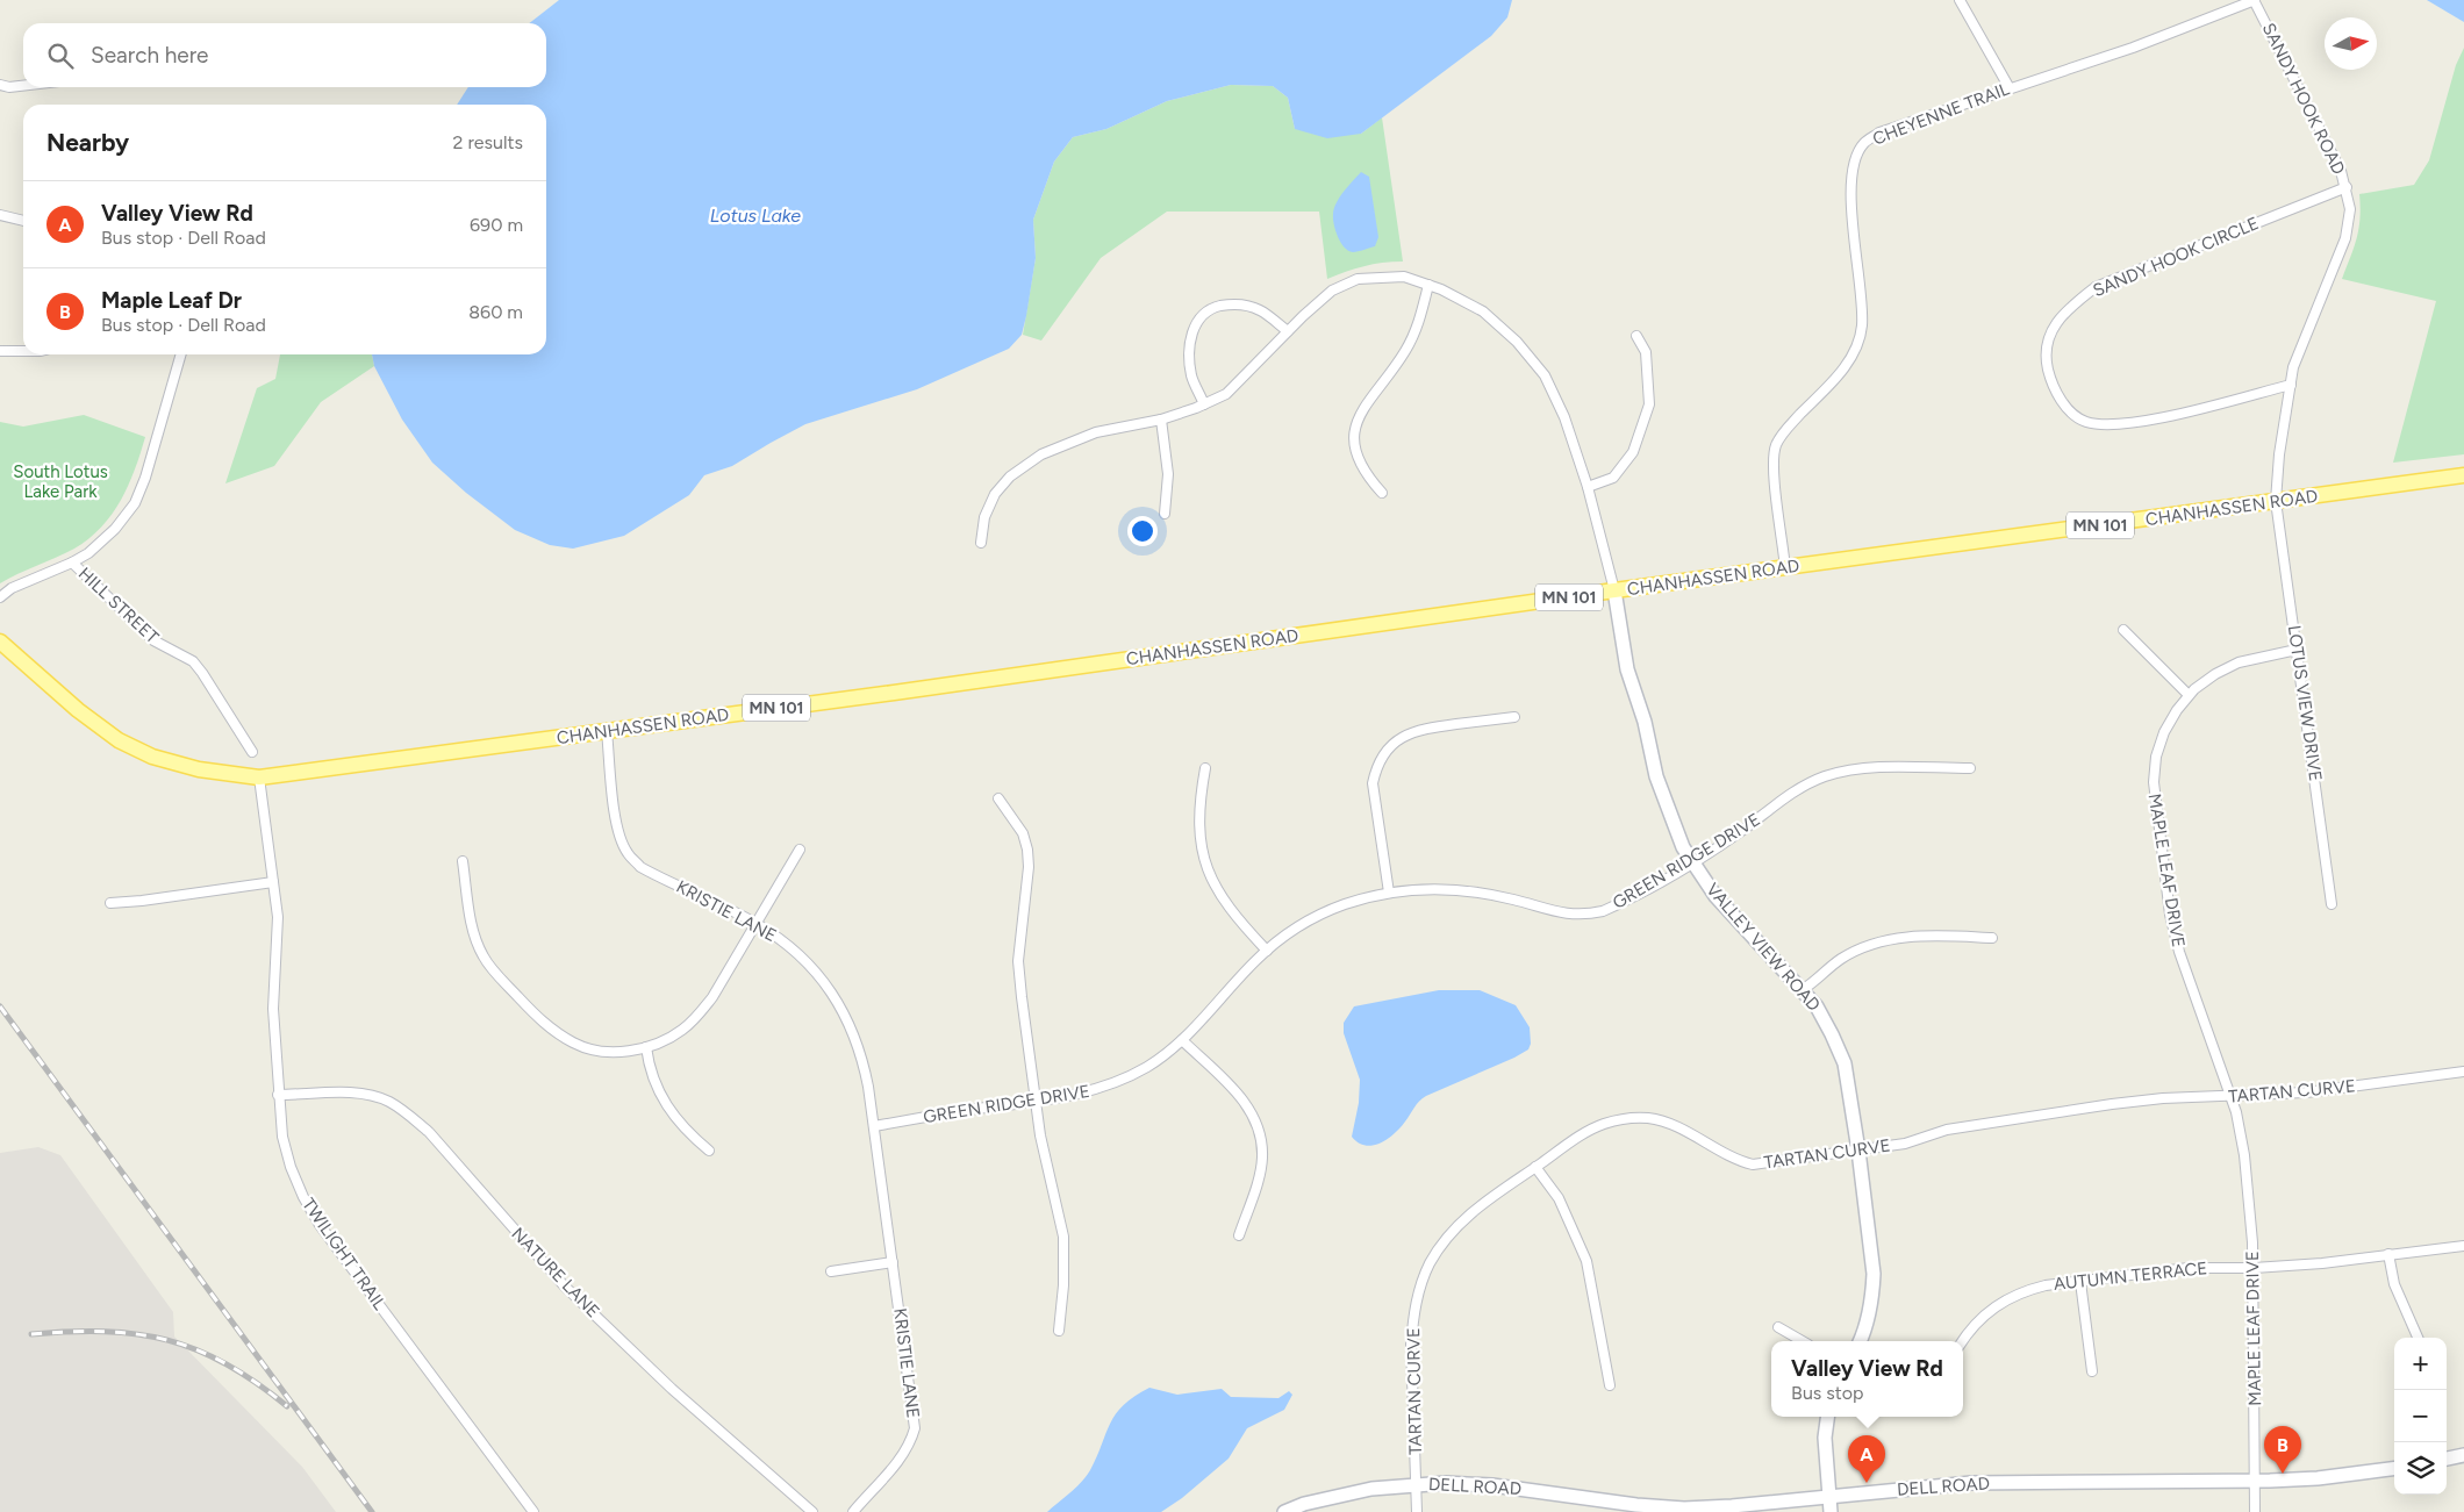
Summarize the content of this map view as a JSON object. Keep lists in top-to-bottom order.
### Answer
{
  "streets": {
    "main road": ["CHANHASSEN ROAD", "MN 101"],
    "street": [
      "SANDY HOOK ROAD",
      "CHEYENNE TRAIL",
      "SANDY HOOK CIRCLE",
      "HILL STREET",
      "LOTUS VIEW DRIVE",
      "GREEN RIDGE DRIVE",
      "MAPLE LEAF DRIVE",
      "KRISTIE LANE",
      "VALLEY VIEW ROAD",
      "TARTAN CURVE",
      "TWILIGHT TRAIL",
      "NATURE LANE",
      "AUTUMN TERRACE",
      "DELL ROAD"
    ]
  },
  "crossings": [
    ["SANDY HOOK ROAD", "CHEYENNE TRAIL"],
    ["SANDY HOOK ROAD", "SANDY HOOK CIRCLE"],
    ["SANDY HOOK ROAD", "CHANHASSEN ROAD"],
    ["SANDY HOOK ROAD", "LOTUS VIEW DRIVE"],
    ["CHEYENNE TRAIL", "CHANHASSEN ROAD"],
    ["CHANHASSEN ROAD", "LOTUS VIEW DRIVE"],
    ["CHANHASSEN ROAD", "KRISTIE LANE"],
    ["CHANHASSEN ROAD", "VALLEY VIEW ROAD"],
    ["CHANHASSEN ROAD", "TWILIGHT TRAIL"],
    ["LOTUS VIEW DRIVE", "MAPLE LEAF DRIVE"],
    ["GREEN RIDGE DRIVE", "KRISTIE LANE"],
    ["GREEN RIDGE DRIVE", "VALLEY VIEW ROAD"],
    ["MAPLE LEAF DRIVE", "TARTAN CURVE"],
    ["MAPLE LEAF DRIVE", "AUTUMN TERRACE"],
    ["MAPLE LEAF DRIVE", "DELL ROAD"],
    ["VALLEY VIEW ROAD", "TARTAN CURVE"],
    ["TARTAN CURVE", "DELL ROAD"],
    ["TWILIGHT TRAIL", "NATURE LANE"]
  ],
  "water": ["Lotus Lake"],
  "parks": ["South Lotus Lake Park"],
  "north": "right",
  "page": {
    "search": "Search here",
    "heading": ["Nearby", "2 results"],
    "list": [
      {
        "mark": "A",
        "name": "Valley View Rd",
        "note": "Bus stop · Dell Road",
        "value": "690 m"
      },
      {
        "mark": "B",
        "name": "Maple Leaf Dr",
        "note": "Bus stop · Dell Road",
        "value": "860 m"
      }
    ],
    "map_buttons": ["+", "−"],
    "popup": ["Valley View Rd", "Bus stop"],
    "pins": ["B", "A"]
  }
}
